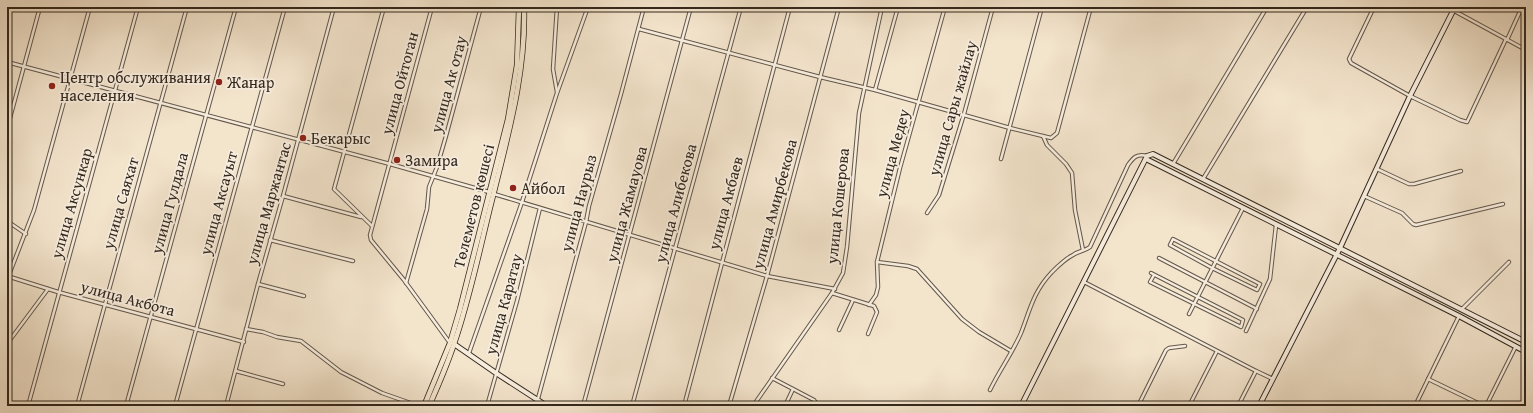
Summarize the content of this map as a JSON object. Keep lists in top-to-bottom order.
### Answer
{
  "streets": {
    "main road": ["Төлеметов көшесі"],
    "street": [
      "улица Ойтоган",
      "улица Ак отау",
      "улица Сары жайлау",
      "улица Медеу",
      "улица Аксункар",
      "улица Саяхат",
      "улица Гулдала",
      "улица Аксауыт",
      "улица Маржантас",
      "улица Наурыз",
      "улица Алибекова",
      "улица Акбаев",
      "улица Жамауова",
      "улица Амирбекова",
      "улица Кошерова",
      "улица Акбота",
      "улица Каратау"
    ]
  },
  "crossings": [
    ["улица Ойтоган", "улица Ак отау"],
    ["улица Аксункар", "улица Акбота"],
    ["улица Саяхат", "улица Акбота"],
    ["улица Гулдала", "улица Акбота"],
    ["улица Аксауыт", "улица Акбота"],
    ["улица Маржантас", "улица Акбота"]
  ],
  "places": [
    "Жанар",
    "Центр обслуживания населения",
    "Бекарыс",
    "Замира",
    "Айбол"
  ]
}
